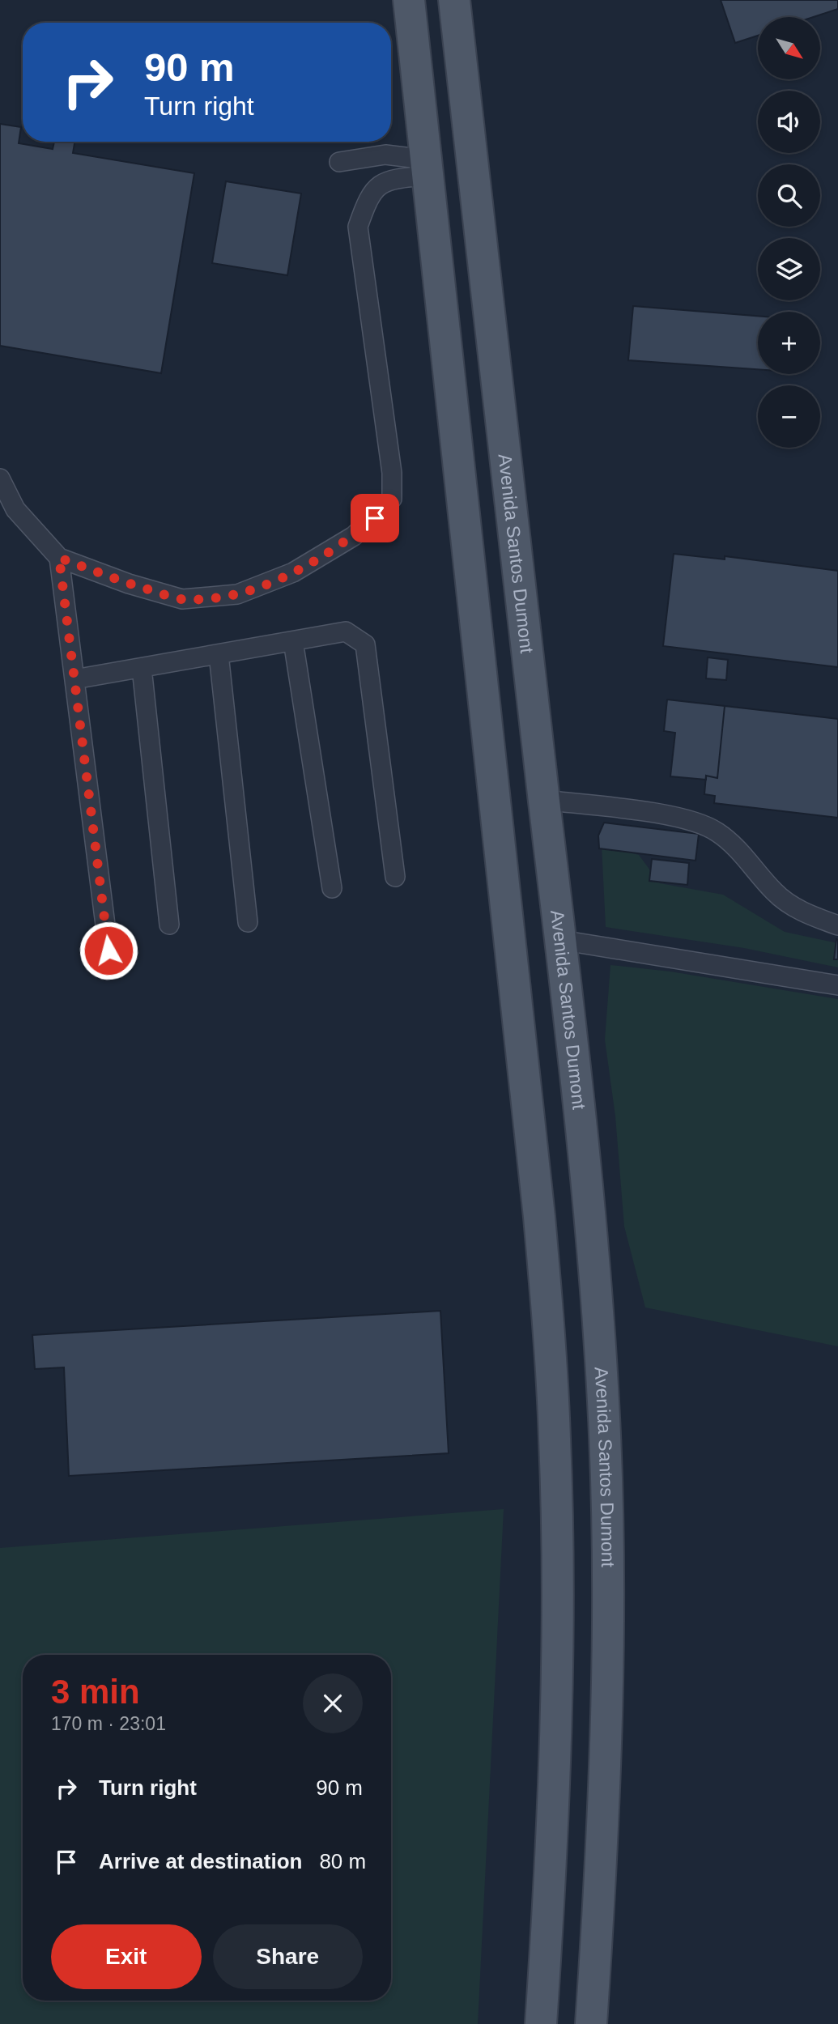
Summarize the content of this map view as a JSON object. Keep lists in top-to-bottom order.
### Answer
{
  "streets": {
    "main road": ["Avenida Santos Dumont"]
  },
  "north": "bottom right",
  "page": {
    "map_buttons": ["+", "−"],
    "turn": ["90 m", "Turn right"],
    "heading": ["3 min", "170 m · 23:01"],
    "list": [
      {
        "name": "Turn right",
        "value": "90 m"
      },
      {
        "name": "Arrive at destination",
        "value": "80 m"
      }
    ],
    "buttons": ["Exit", "Share"]
  }
}
